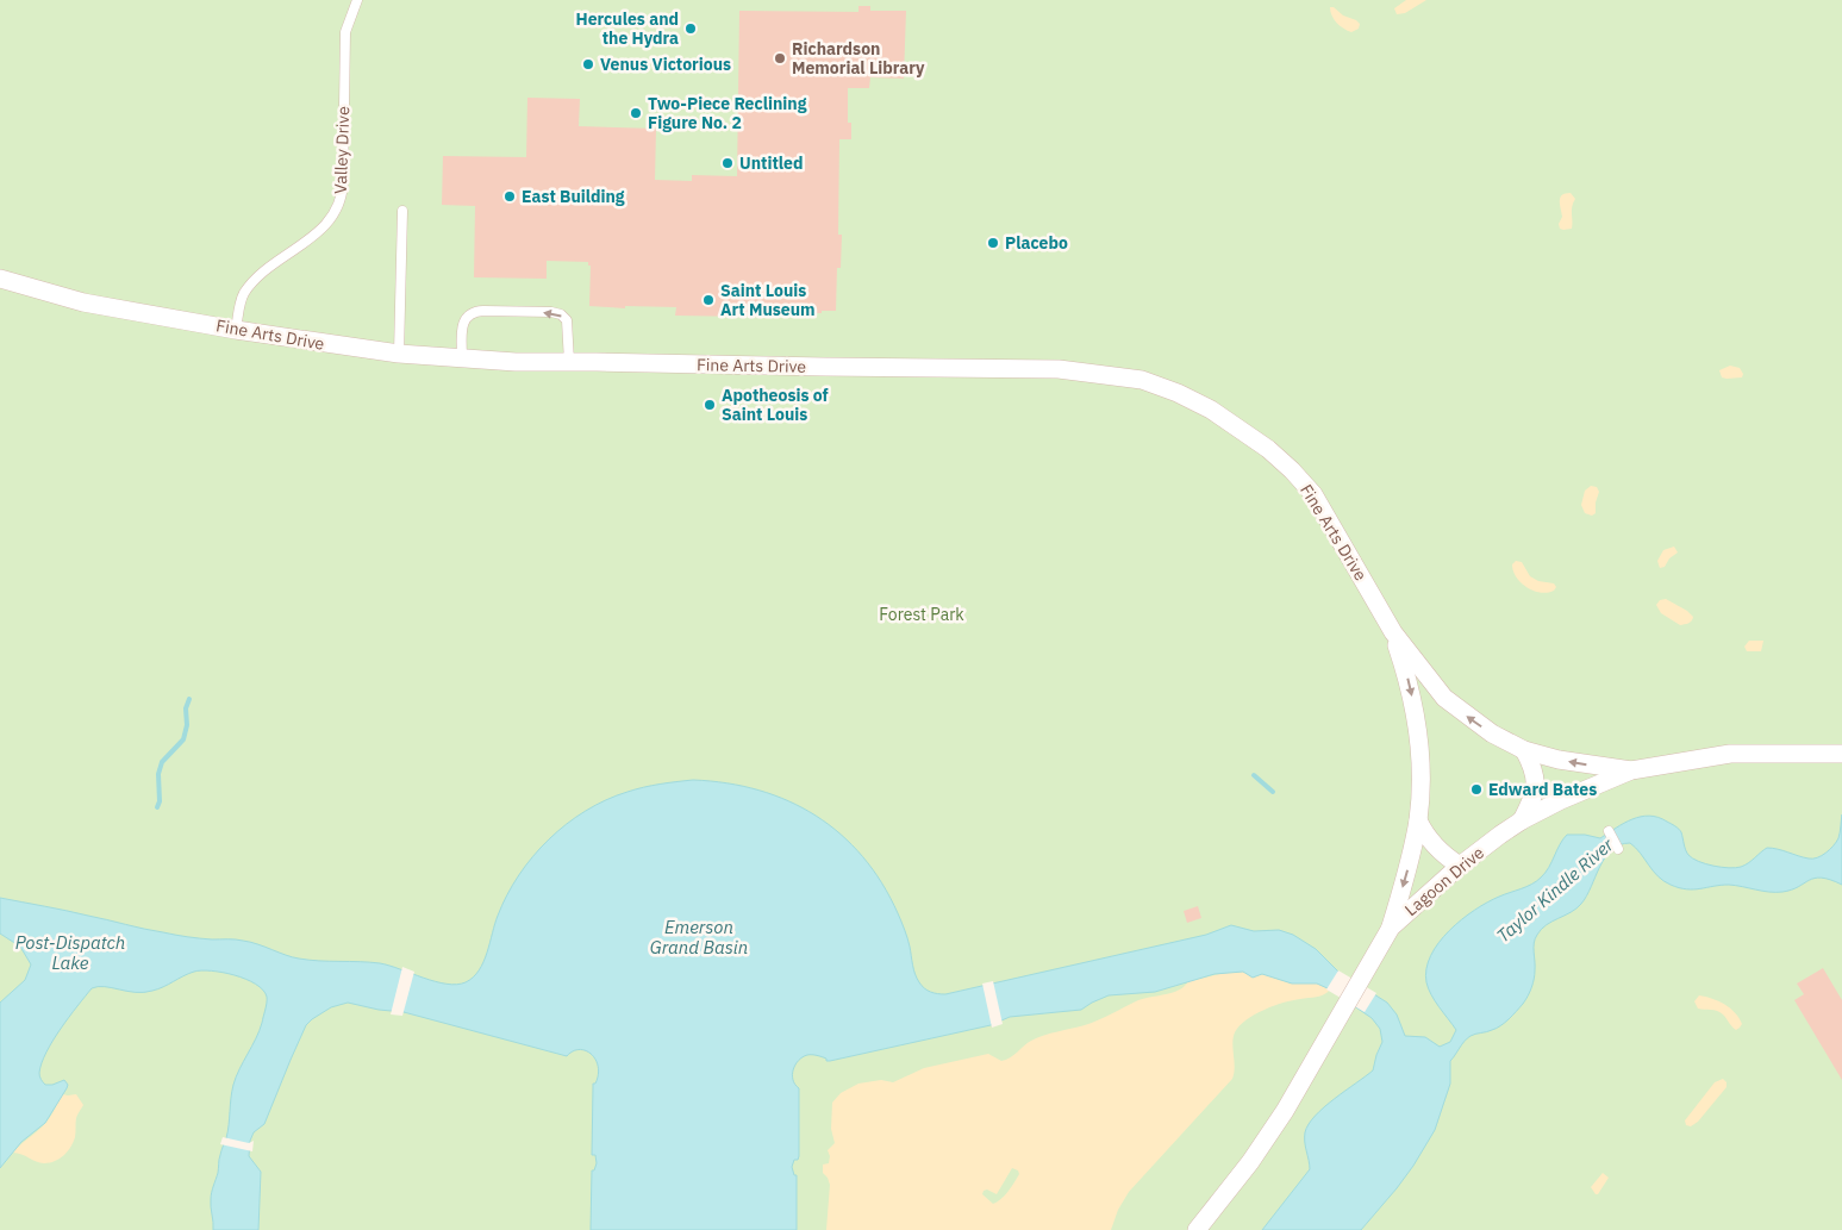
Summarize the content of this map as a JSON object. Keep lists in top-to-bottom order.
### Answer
{
  "streets": {
    "street": ["Fine Arts Drive", "Lagoon Drive"],
    "lane": ["Valley Drive"]
  },
  "crossings": [
    ["Valley Drive", "Fine Arts Drive"],
    ["Fine Arts Drive", "Lagoon Drive"]
  ],
  "water": ["Taylor Kindle River", "Emerson Grand Basin", "Post-Dispatch Lake"],
  "parks": ["Forest Park"],
  "places": [
    "Hercules and the Hydra",
    "Richardson Memorial Library",
    "Venus Victorious",
    "Two-Piece Reclining Figure No. 2",
    "Untitled",
    "East Building",
    "Placebo",
    "Saint Louis Art Museum",
    "Apotheosis of Saint Louis",
    "Edward Bates"
  ]
}
